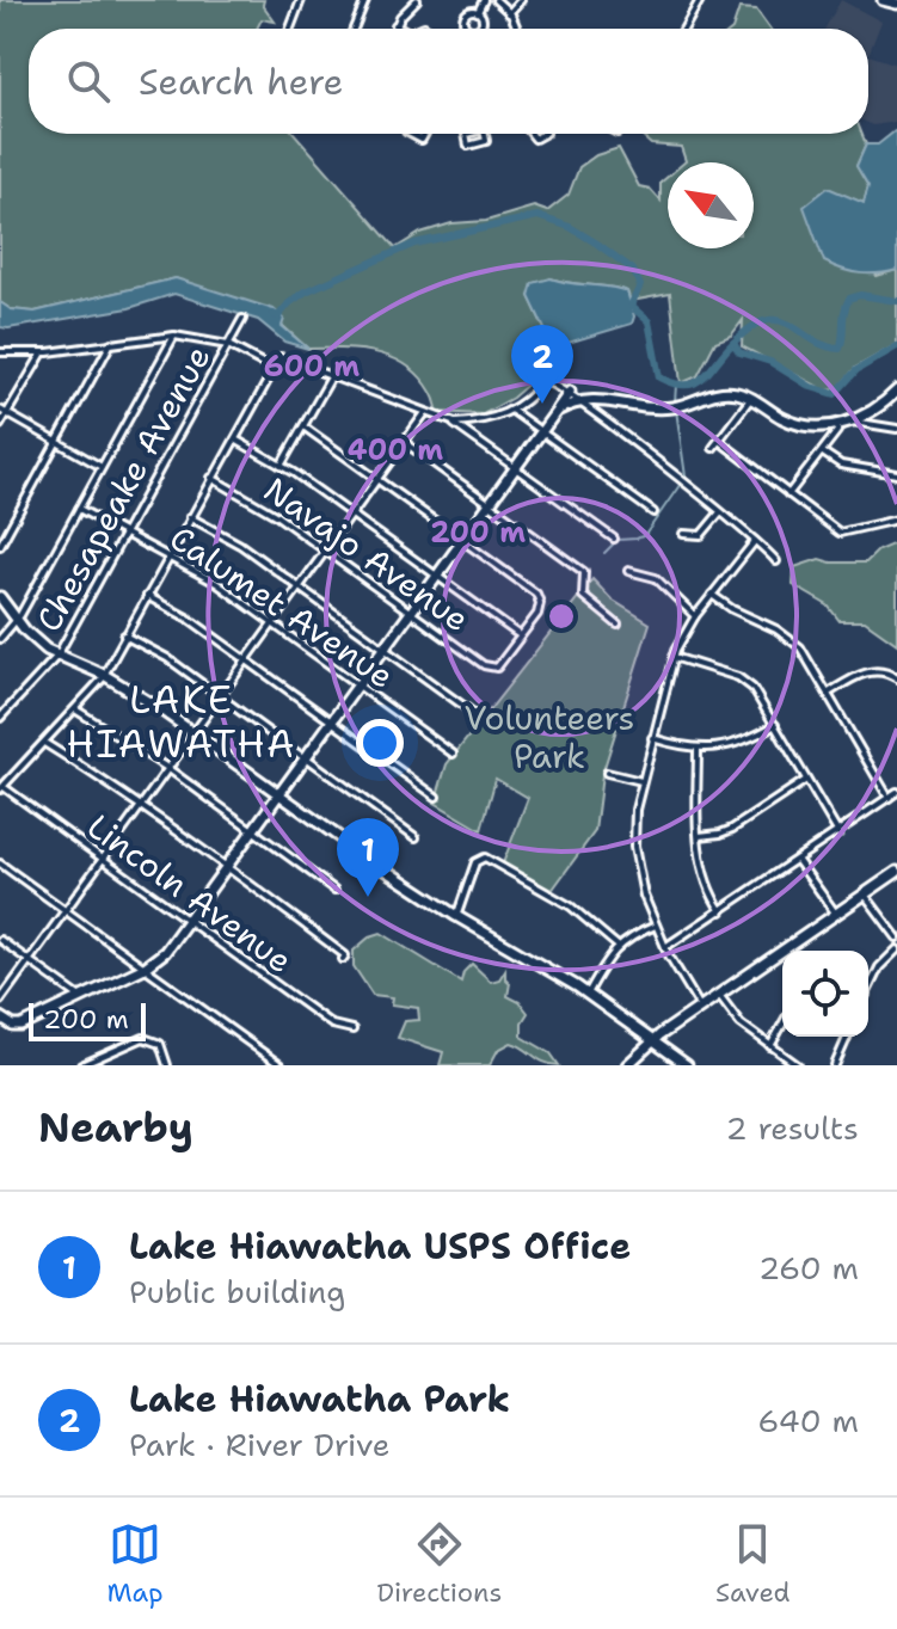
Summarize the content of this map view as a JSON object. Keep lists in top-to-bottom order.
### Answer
{
  "streets": {
    "street": [
      "Chesapeake Avenue",
      "Navajo Avenue",
      "Calumet Avenue",
      "Lincoln Avenue"
    ]
  },
  "crossings": [
    ["Chesapeake Avenue", "Calumet Avenue"]
  ],
  "districts": ["LAKE HIAWATHA"],
  "parks": ["Volunteers Park"],
  "scale_bar": "200 m",
  "north": "top left",
  "page": {
    "search": "Search here",
    "pins": ["2", "1"],
    "scale": "200 m",
    "heading": ["Nearby", "2 results"],
    "list": [
      {
        "mark": "1",
        "name": "Lake Hiawatha USPS Office",
        "note": "Public building",
        "value": "260 m"
      },
      {
        "mark": "2",
        "name": "Lake Hiawatha Park",
        "note": "Park · River Drive",
        "value": "640 m"
      }
    ],
    "nav": ["Map", "Directions", "Saved"]
  },
  "rings": ["600 m", "400 m", "200 m"]
}
